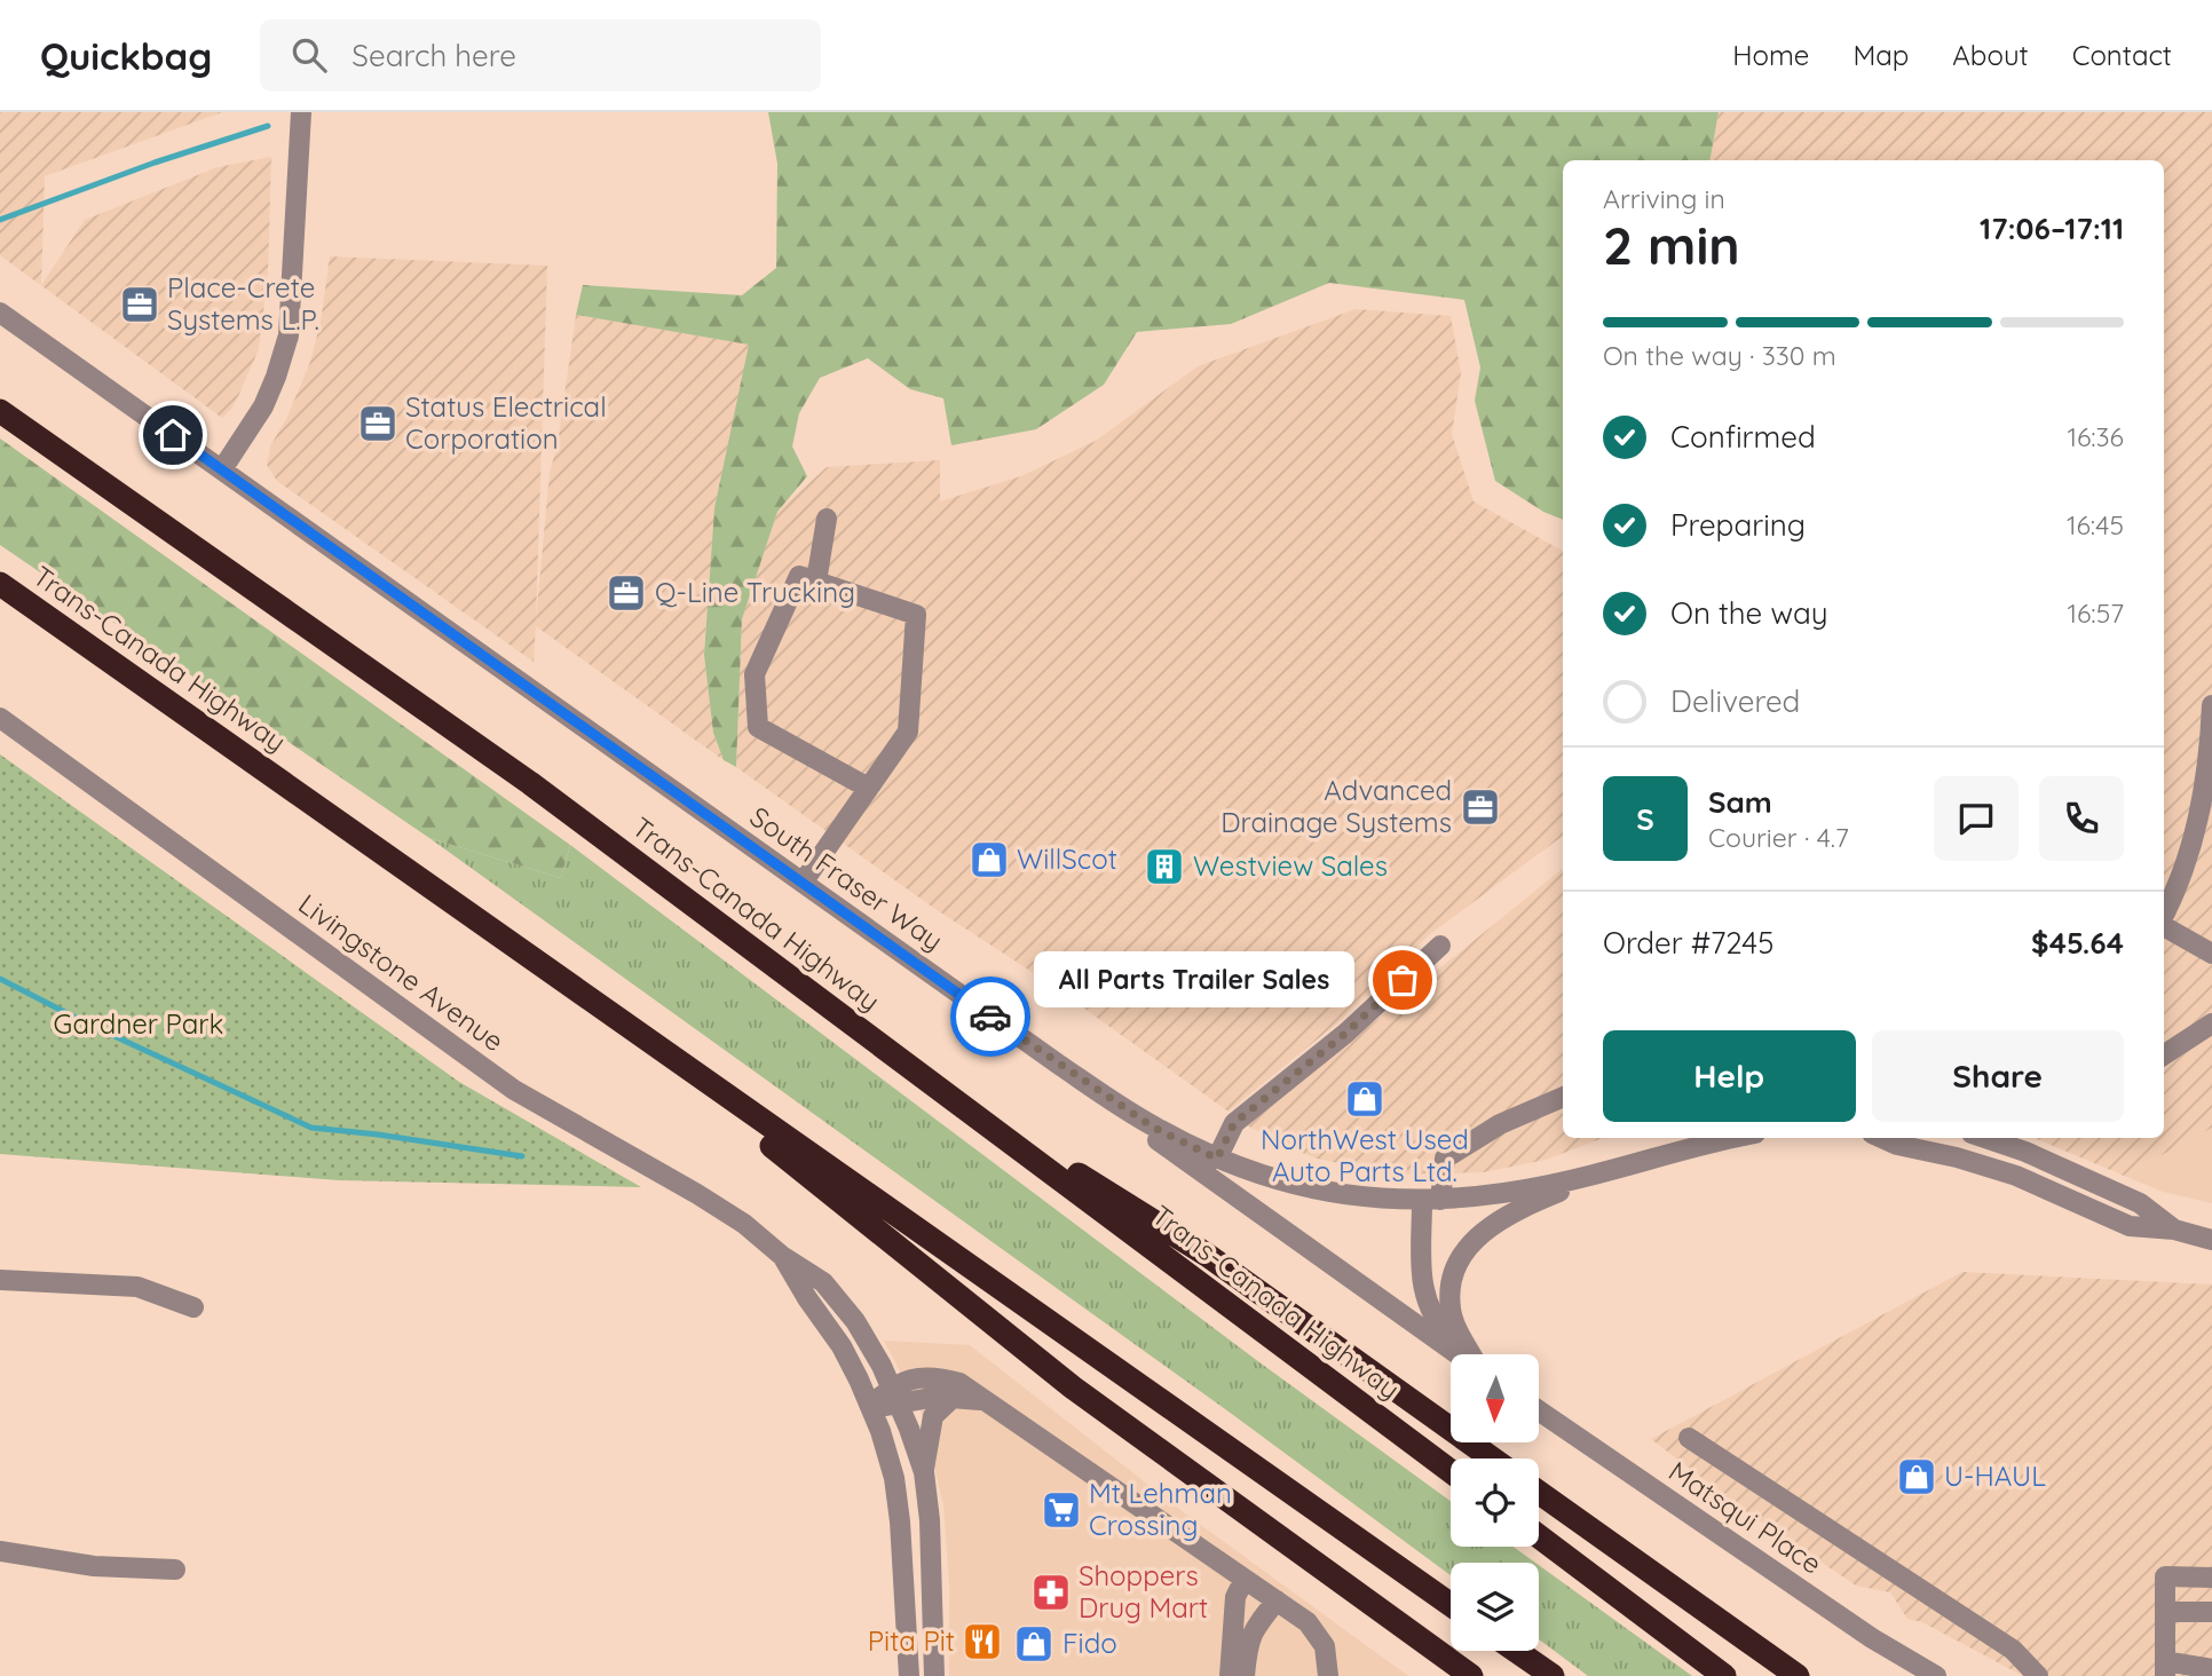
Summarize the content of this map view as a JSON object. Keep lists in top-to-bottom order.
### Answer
{
  "streets": {
    "highway": ["Trans-Canada Highway"],
    "street": ["South Fraser Way", "Livingstone Avenue", "Matsqui Place"]
  },
  "parks": ["Gardner Park"],
  "places": {
    "office": [
      "Place-Crete Systems L.P.",
      "Status Electrical Corporation",
      "Q-Line Trucking",
      "Advanced Drainage Systems"
    ],
    "shop": [
      "WillScot",
      "NorthWest Used Auto Parts Ltd.",
      "U-HAUL",
      "Fido"
    ],
    "building": ["Westview Sales"],
    "other": ["All Parts Trailer Sales"],
    "supermarket": ["Mt Lehman Crossing"],
    "pharmacy": ["Shoppers Drug Mart"],
    "restaurant": ["Pita Pit"]
  },
  "north": "bottom",
  "page": {
    "header": "Quickbag",
    "search": "Search here",
    "nav": [
      "Home",
      "Map",
      "About",
      "Contact"
    ],
    "heading": ["2 min", "Arriving in", "17:06–17:11"],
    "panel": [
      "Sam",
      "Courier · 4.7",
      "Order #7245",
      "$45.64"
    ],
    "bar": "On the way · 330 m",
    "list": [
      ["Confirmed", "16:36"],
      ["Preparing", "16:45"],
      ["On the way", "16:57"],
      "Delivered"
    ],
    "round": "S",
    "bubble": "All Parts Trailer Sales",
    "buttons": ["Help", "Share"]
  }
}
